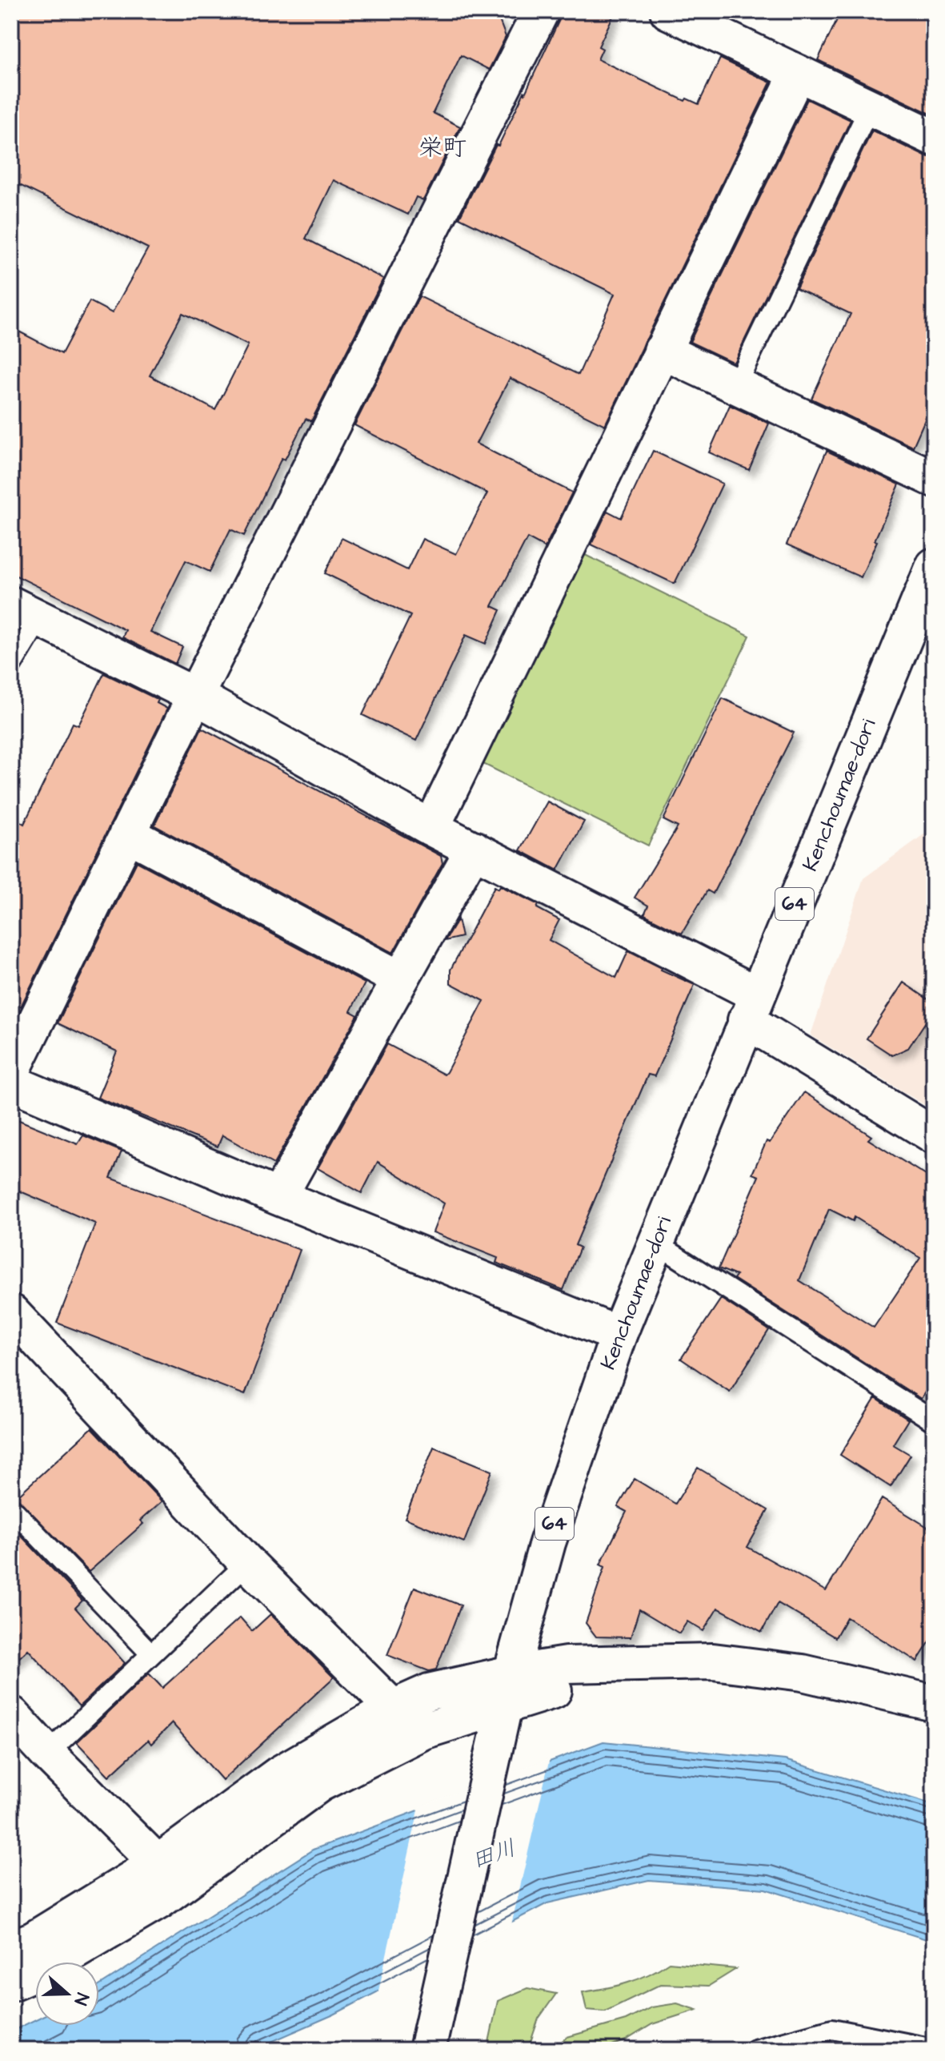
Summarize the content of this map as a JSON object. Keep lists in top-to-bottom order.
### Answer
{
  "streets": {
    "street": ["Kenchoumae-dori", "64"]
  },
  "districts": ["栄町"],
  "water": ["田川"],
  "north": "right"
}
